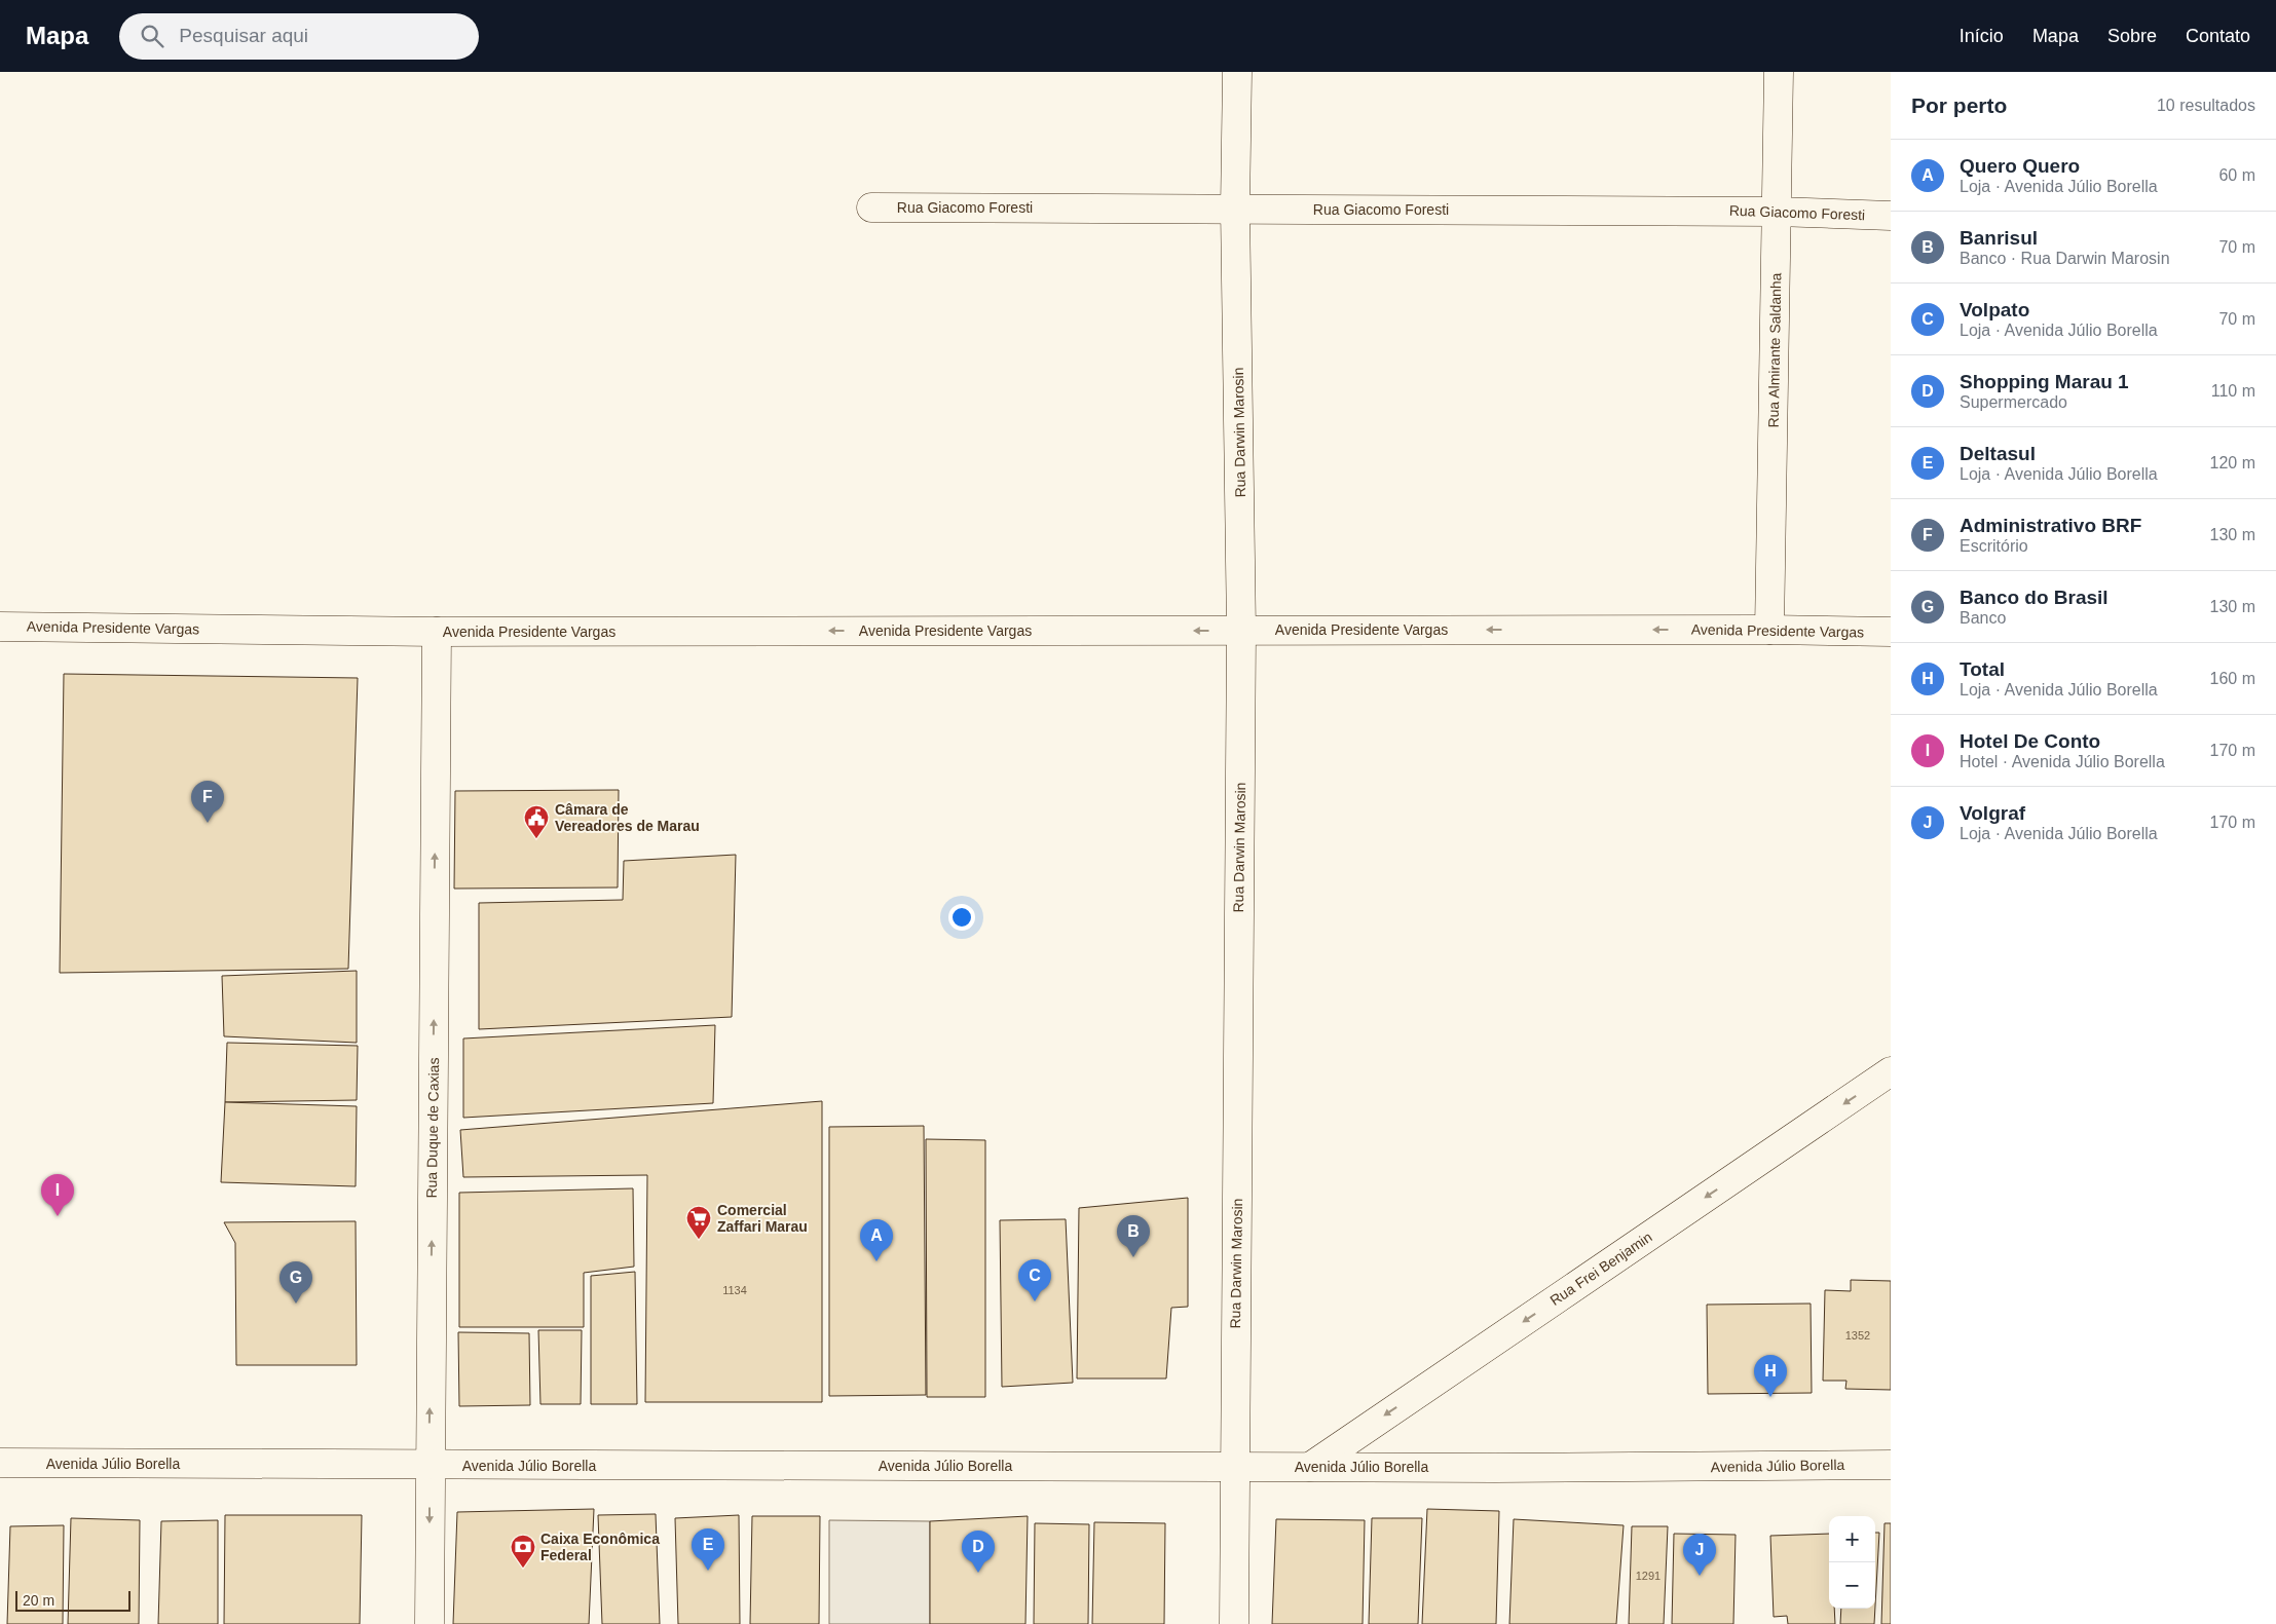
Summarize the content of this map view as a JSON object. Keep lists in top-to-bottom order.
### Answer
{
  "streets": {
    "street": [
      "Rua Giacomo Foresti",
      "Rua Almirante Saldanha",
      "Rua Darwin Marosin",
      "Avenida Presidente Vargas",
      "Rua Duque de Caxias",
      "Rua Frei Benjamin",
      "Avenida Júlio Borella"
    ]
  },
  "crossings": [
    ["Rua Giacomo Foresti", "Rua Almirante Saldanha"],
    ["Rua Giacomo Foresti", "Rua Darwin Marosin"],
    ["Rua Almirante Saldanha", "Avenida Presidente Vargas"],
    ["Rua Darwin Marosin", "Avenida Presidente Vargas"],
    ["Rua Darwin Marosin", "Avenida Júlio Borella"],
    ["Avenida Presidente Vargas", "Rua Duque de Caxias"],
    ["Rua Duque de Caxias", "Avenida Júlio Borella"],
    ["Rua Frei Benjamin", "Avenida Júlio Borella"]
  ],
  "one_way": ["Avenida Presidente Vargas", "Rua Frei Benjamin"],
  "places": {
    "public building": ["Câmara de Vereadores de Marau"],
    "supermarket": ["Comercial Zaffari Marau"],
    "bank": ["Caixa Econômica Federal"]
  },
  "house_numbers": ["1134", "1352", "1291"],
  "scale_bar": "20 m",
  "page": {
    "header": "Mapa",
    "search": "Pesquisar aqui",
    "nav": [
      "Início",
      "Mapa",
      "Sobre",
      "Contato"
    ],
    "heading": ["Por perto", "10 resultados"],
    "list": [
      {
        "mark": "A",
        "name": "Quero Quero",
        "note": "Loja · Avenida Júlio Borella",
        "value": "60 m"
      },
      {
        "mark": "B",
        "name": "Banrisul",
        "note": "Banco · Rua Darwin Marosin",
        "value": "70 m"
      },
      {
        "mark": "C",
        "name": "Volpato",
        "note": "Loja · Avenida Júlio Borella",
        "value": "70 m"
      },
      {
        "mark": "D",
        "name": "Shopping Marau 1",
        "note": "Supermercado",
        "value": "110 m"
      },
      {
        "mark": "E",
        "name": "Deltasul",
        "note": "Loja · Avenida Júlio Borella",
        "value": "120 m"
      },
      {
        "mark": "F",
        "name": "Administrativo BRF",
        "note": "Escritório",
        "value": "130 m"
      },
      {
        "mark": "G",
        "name": "Banco do Brasil",
        "note": "Banco",
        "value": "130 m"
      },
      {
        "mark": "H",
        "name": "Total",
        "note": "Loja · Avenida Júlio Borella",
        "value": "160 m"
      },
      {
        "mark": "I",
        "name": "Hotel De Conto",
        "note": "Hotel · Avenida Júlio Borella",
        "value": "170 m"
      },
      {
        "mark": "J",
        "name": "Volgraf",
        "note": "Loja · Avenida Júlio Borella",
        "value": "170 m"
      }
    ],
    "pins": [
      "F",
      "I",
      "B",
      "A",
      "C",
      "G",
      "H",
      "E",
      "D",
      "J"
    ],
    "map_buttons": ["+", "−"],
    "scale": "20 m"
  }
}
